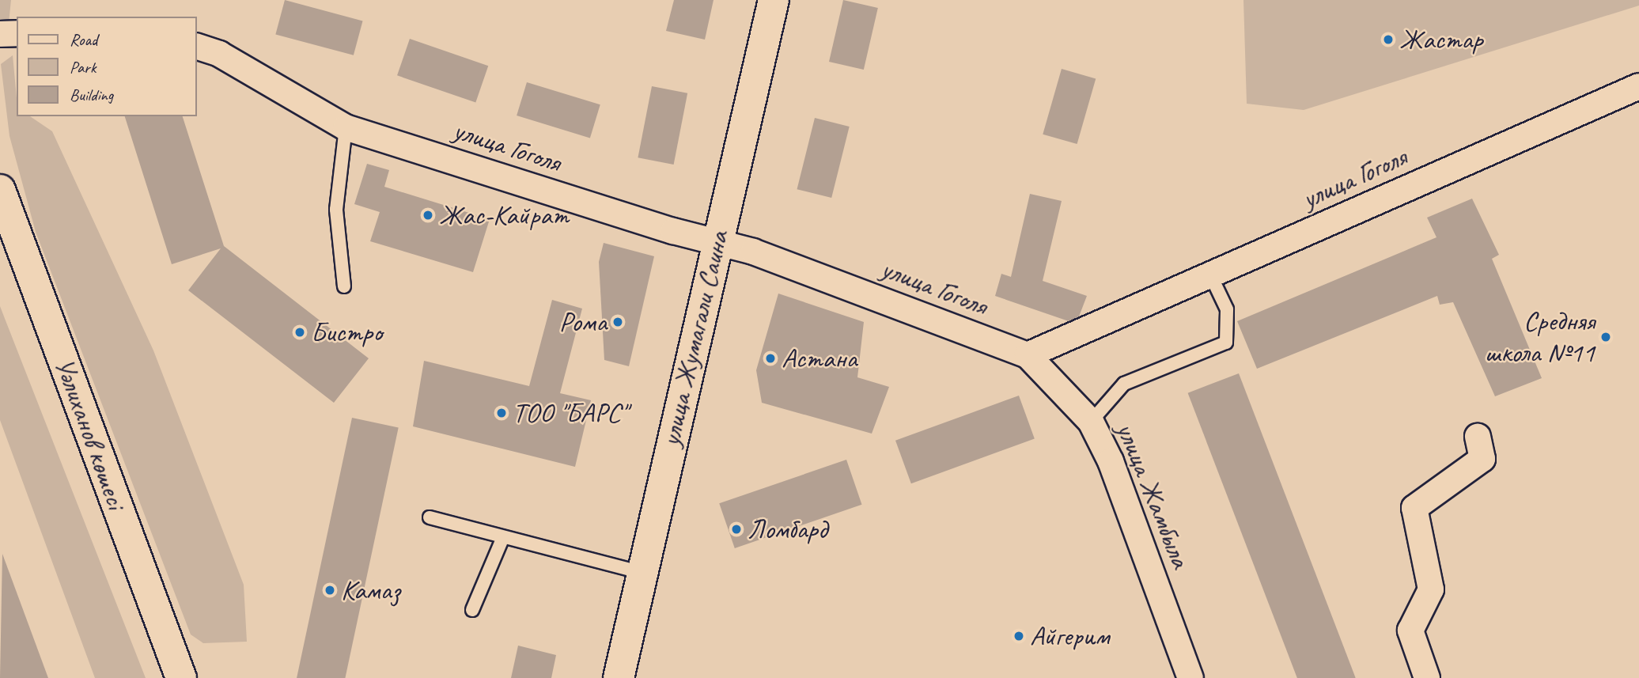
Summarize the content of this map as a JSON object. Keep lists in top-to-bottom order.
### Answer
{
  "streets": {
    "main road": ["улица Жумагали Саина", "Уәлиханов көшесі"],
    "street": ["улица Гоголя", "улица Жамбыла"]
  },
  "crossings": [
    ["улица Гоголя", "улица Жумагали Саина"],
    ["улица Гоголя", "улица Жамбыла"]
  ],
  "places": [
    "Жастар",
    "Жас-Кайрат",
    "Рома",
    "Бистро",
    "Средняя школа №11",
    "Астана",
    "ТОО \"БАРС\"",
    "Ломбард",
    "Камаз",
    "Айгерим"
  ],
  "legend": ["Road", "Park", "Building"]
}
